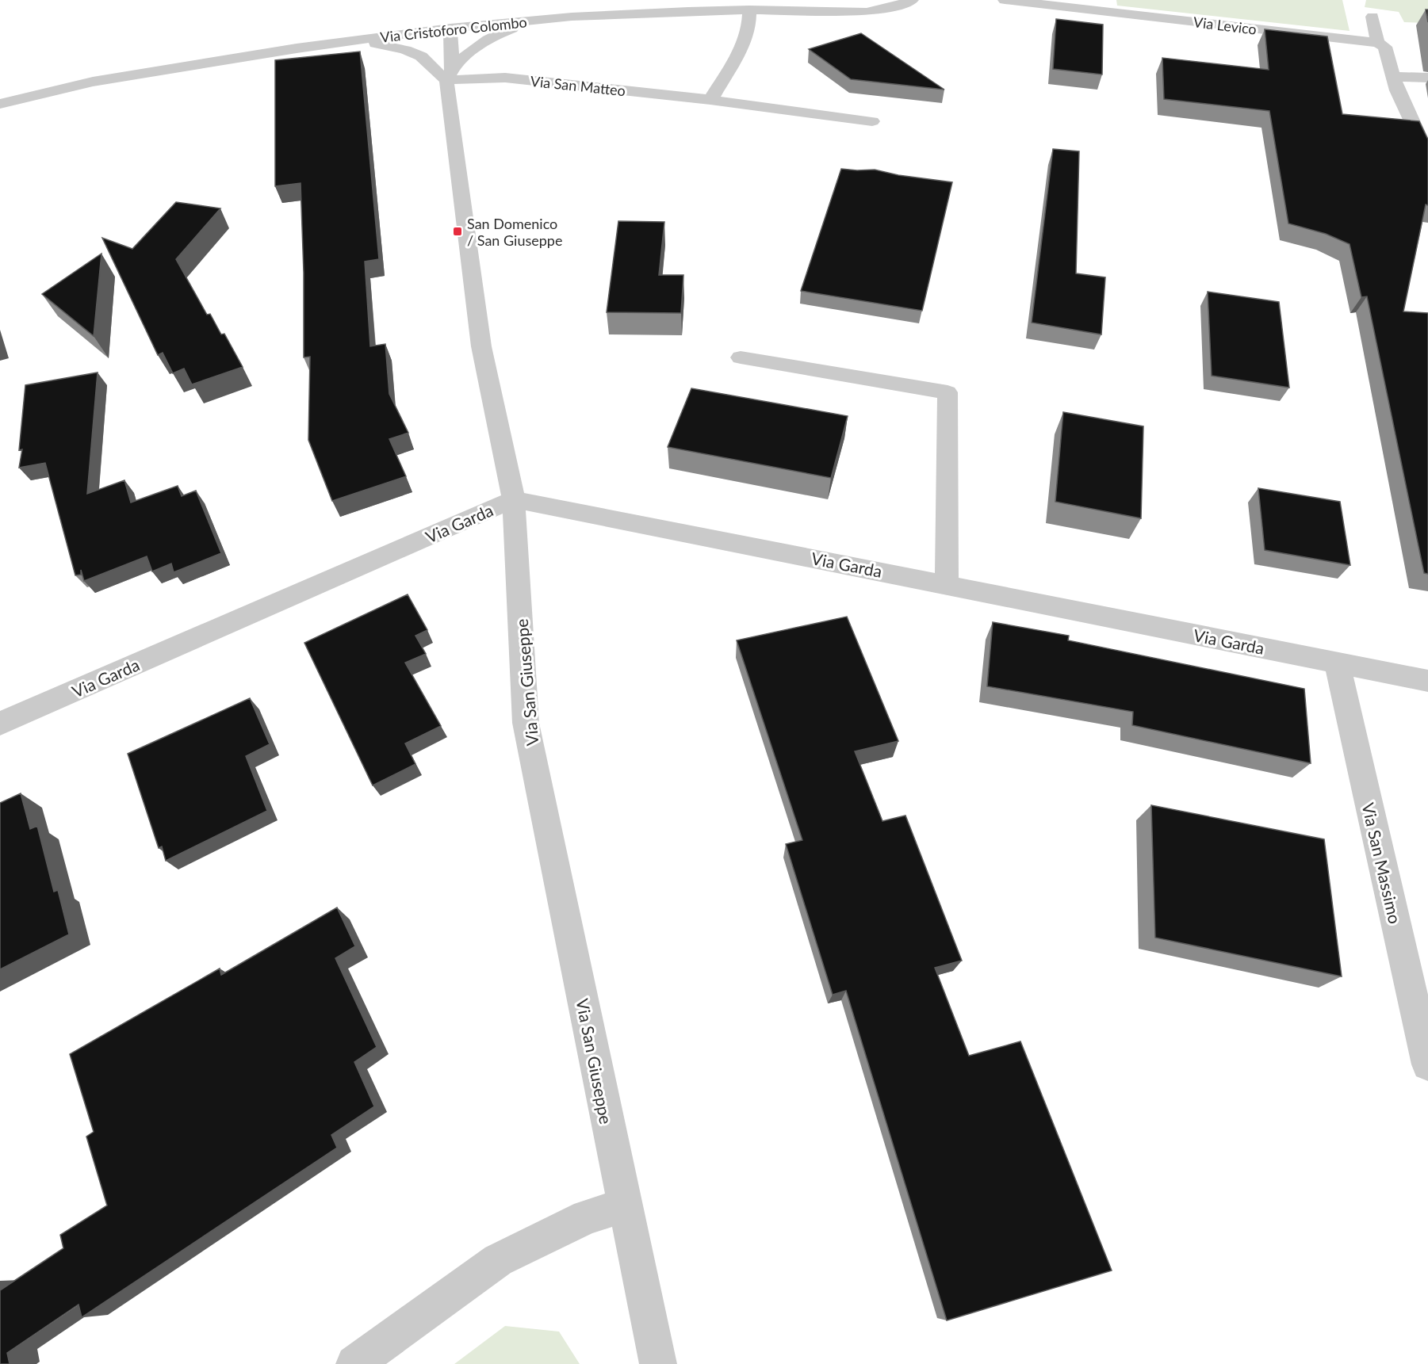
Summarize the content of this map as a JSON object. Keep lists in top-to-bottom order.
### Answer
{
  "streets": {
    "street": [
      "Via Levico",
      "Via Cristoforo Colombo",
      "Via San Matteo",
      "Via Garda",
      "Via San Giuseppe",
      "Via San Massimo"
    ]
  },
  "crossings": [
    ["Via Cristoforo Colombo", "Via San Giuseppe"],
    ["Via San Matteo", "Via San Giuseppe"],
    ["Via Garda", "Via San Giuseppe"],
    ["Via Garda", "Via San Massimo"]
  ],
  "places": {
    "transit": ["San Domenico / San Giuseppe"]
  }
}
